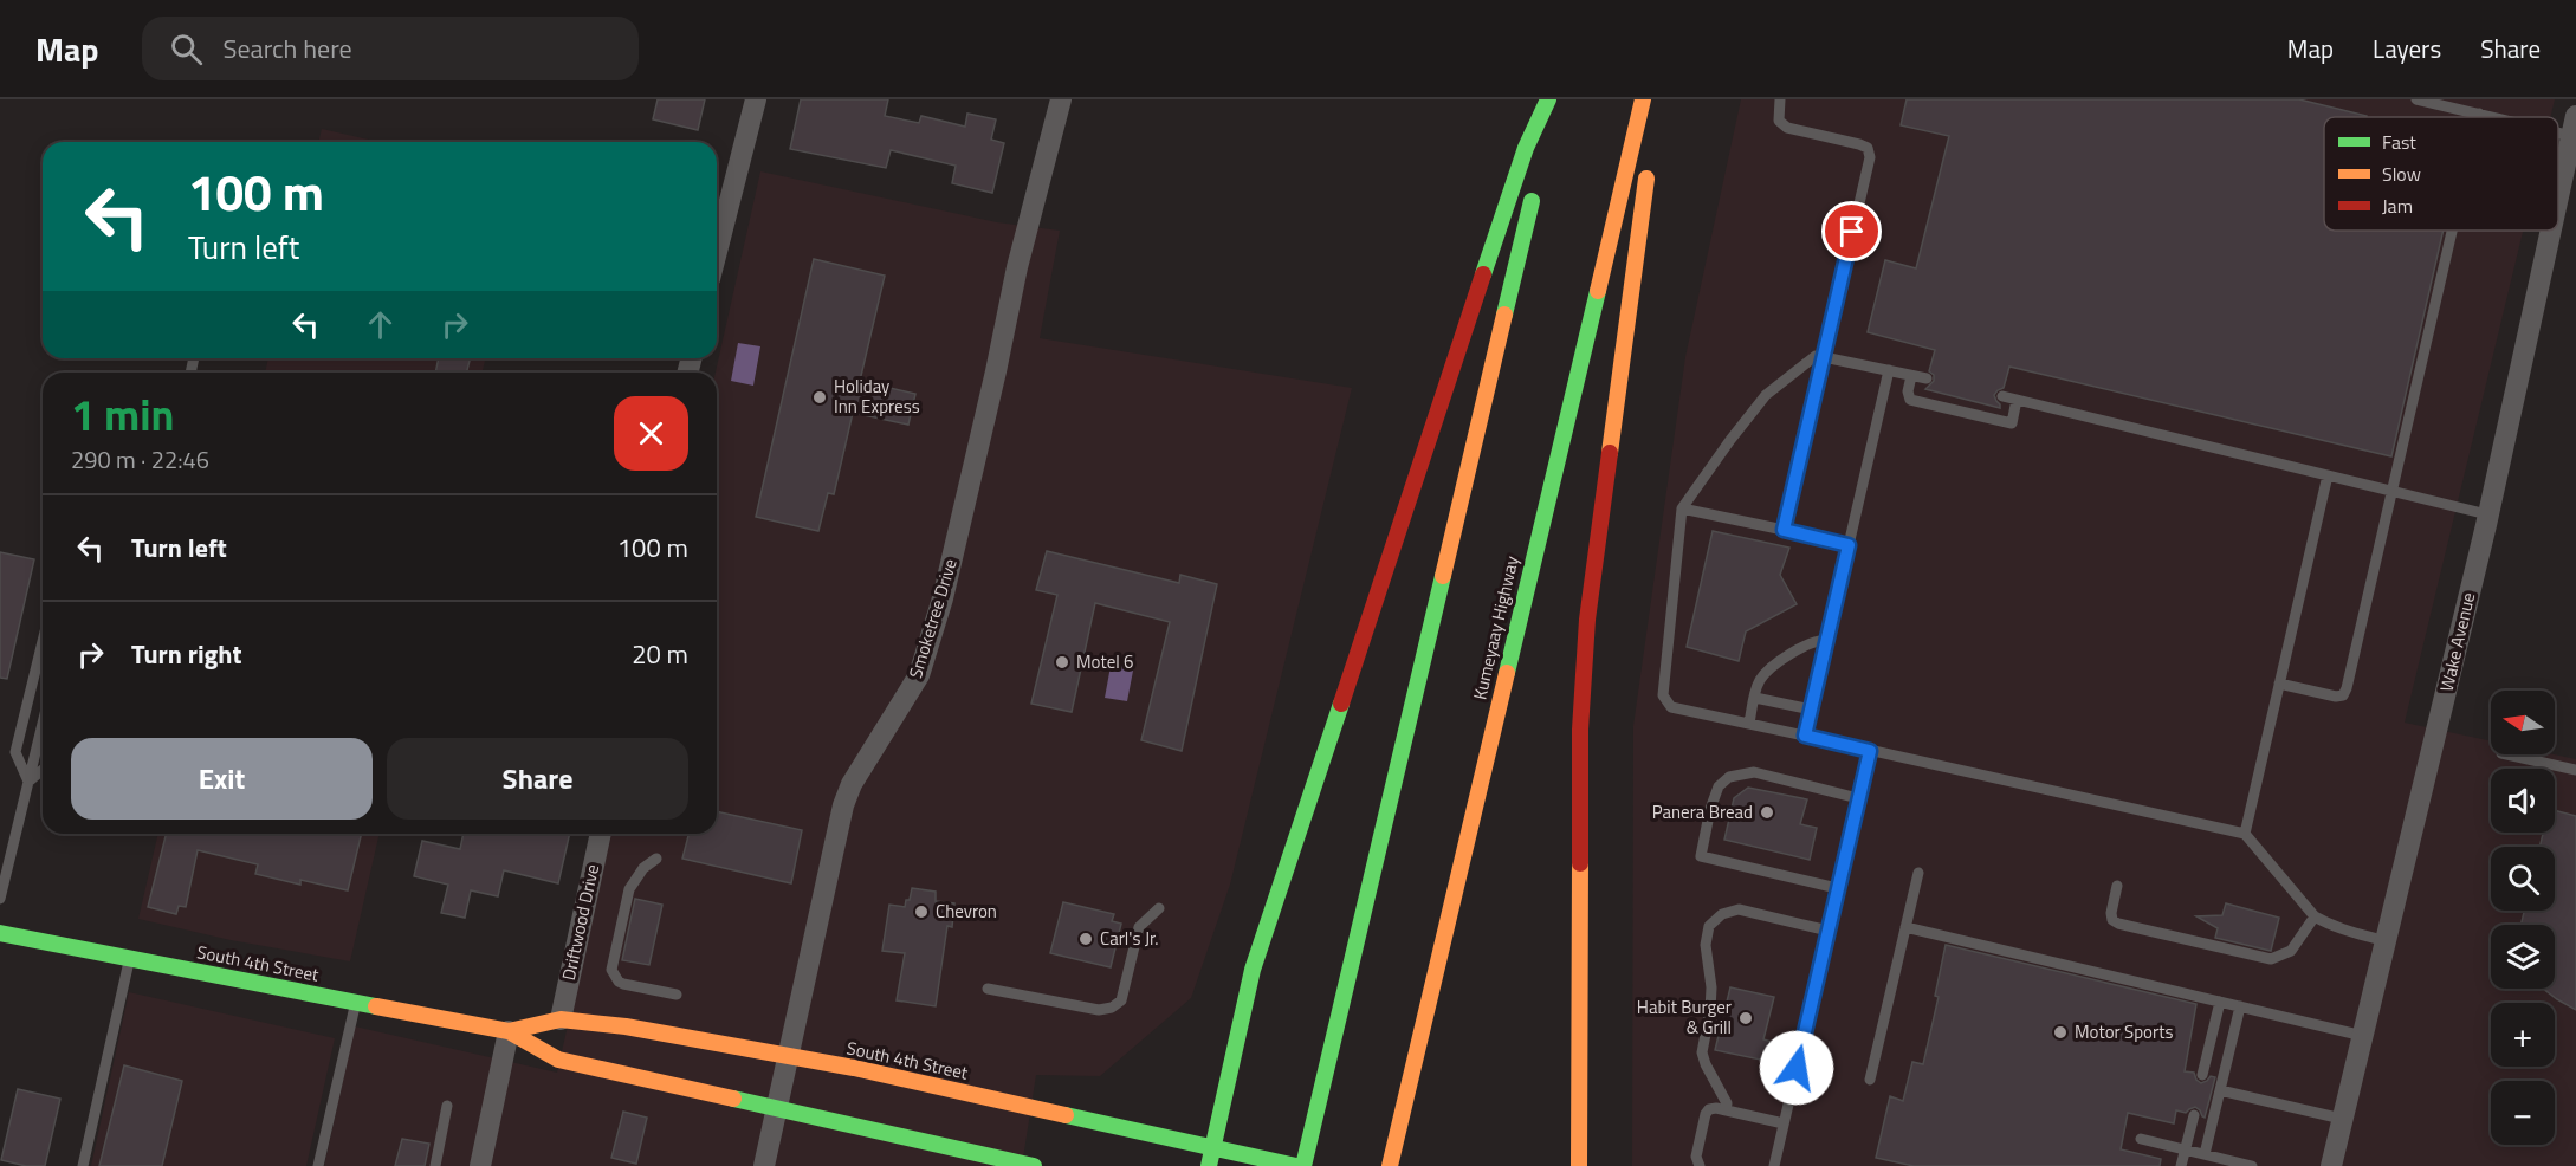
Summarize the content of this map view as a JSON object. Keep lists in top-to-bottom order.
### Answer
{
  "streets": {
    "main road": ["Kumeyaay Highway", "South 4th Street"],
    "street": ["Smoketree Drive", "Wake Avenue", "Driftwood Drive"]
  },
  "crossings": [
    ["Smoketree Drive", "South 4th Street"],
    ["Driftwood Drive", "South 4th Street"]
  ],
  "places": [
    "Holiday Inn Express",
    "Motel 6",
    "Panera Bread",
    "Chevron",
    "Carl's Jr.",
    "Habit Burger & Grill",
    "Motor Sports"
  ],
  "legend": ["Fast", "Slow", "Jam"],
  "north": "left",
  "page": {
    "header": "Map",
    "search": "Search here",
    "nav": ["Map", "Layers", "Share"],
    "turn": ["100 m", "Turn left"],
    "heading": ["1 min", "290 m · 22:46"],
    "list": [
      {
        "name": "Turn left",
        "value": "100 m"
      },
      {
        "name": "Turn right",
        "value": "20 m"
      }
    ],
    "map_buttons": ["+", "−"],
    "buttons": ["Exit", "Share"]
  }
}
